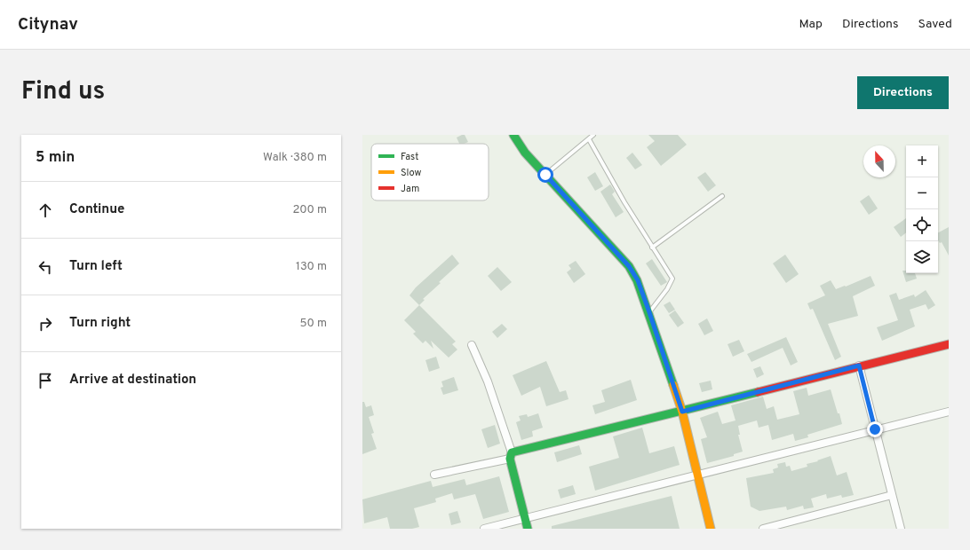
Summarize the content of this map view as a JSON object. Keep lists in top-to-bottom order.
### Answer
{
  "legend": ["Fast", "Slow", "Jam"],
  "north": "top",
  "page": {
    "header": "Citynav",
    "nav": ["Map", "Directions", "Saved"],
    "title": "Find us",
    "buttons": "Directions",
    "heading": ["5 min", "Walk · 380 m"],
    "map_buttons": ["+", "−"],
    "list": [
      ["Continue", "200 m"],
      ["Turn left", "130 m"],
      ["Turn right", "50 m"],
      "Arrive at destination"
    ]
  }
}
